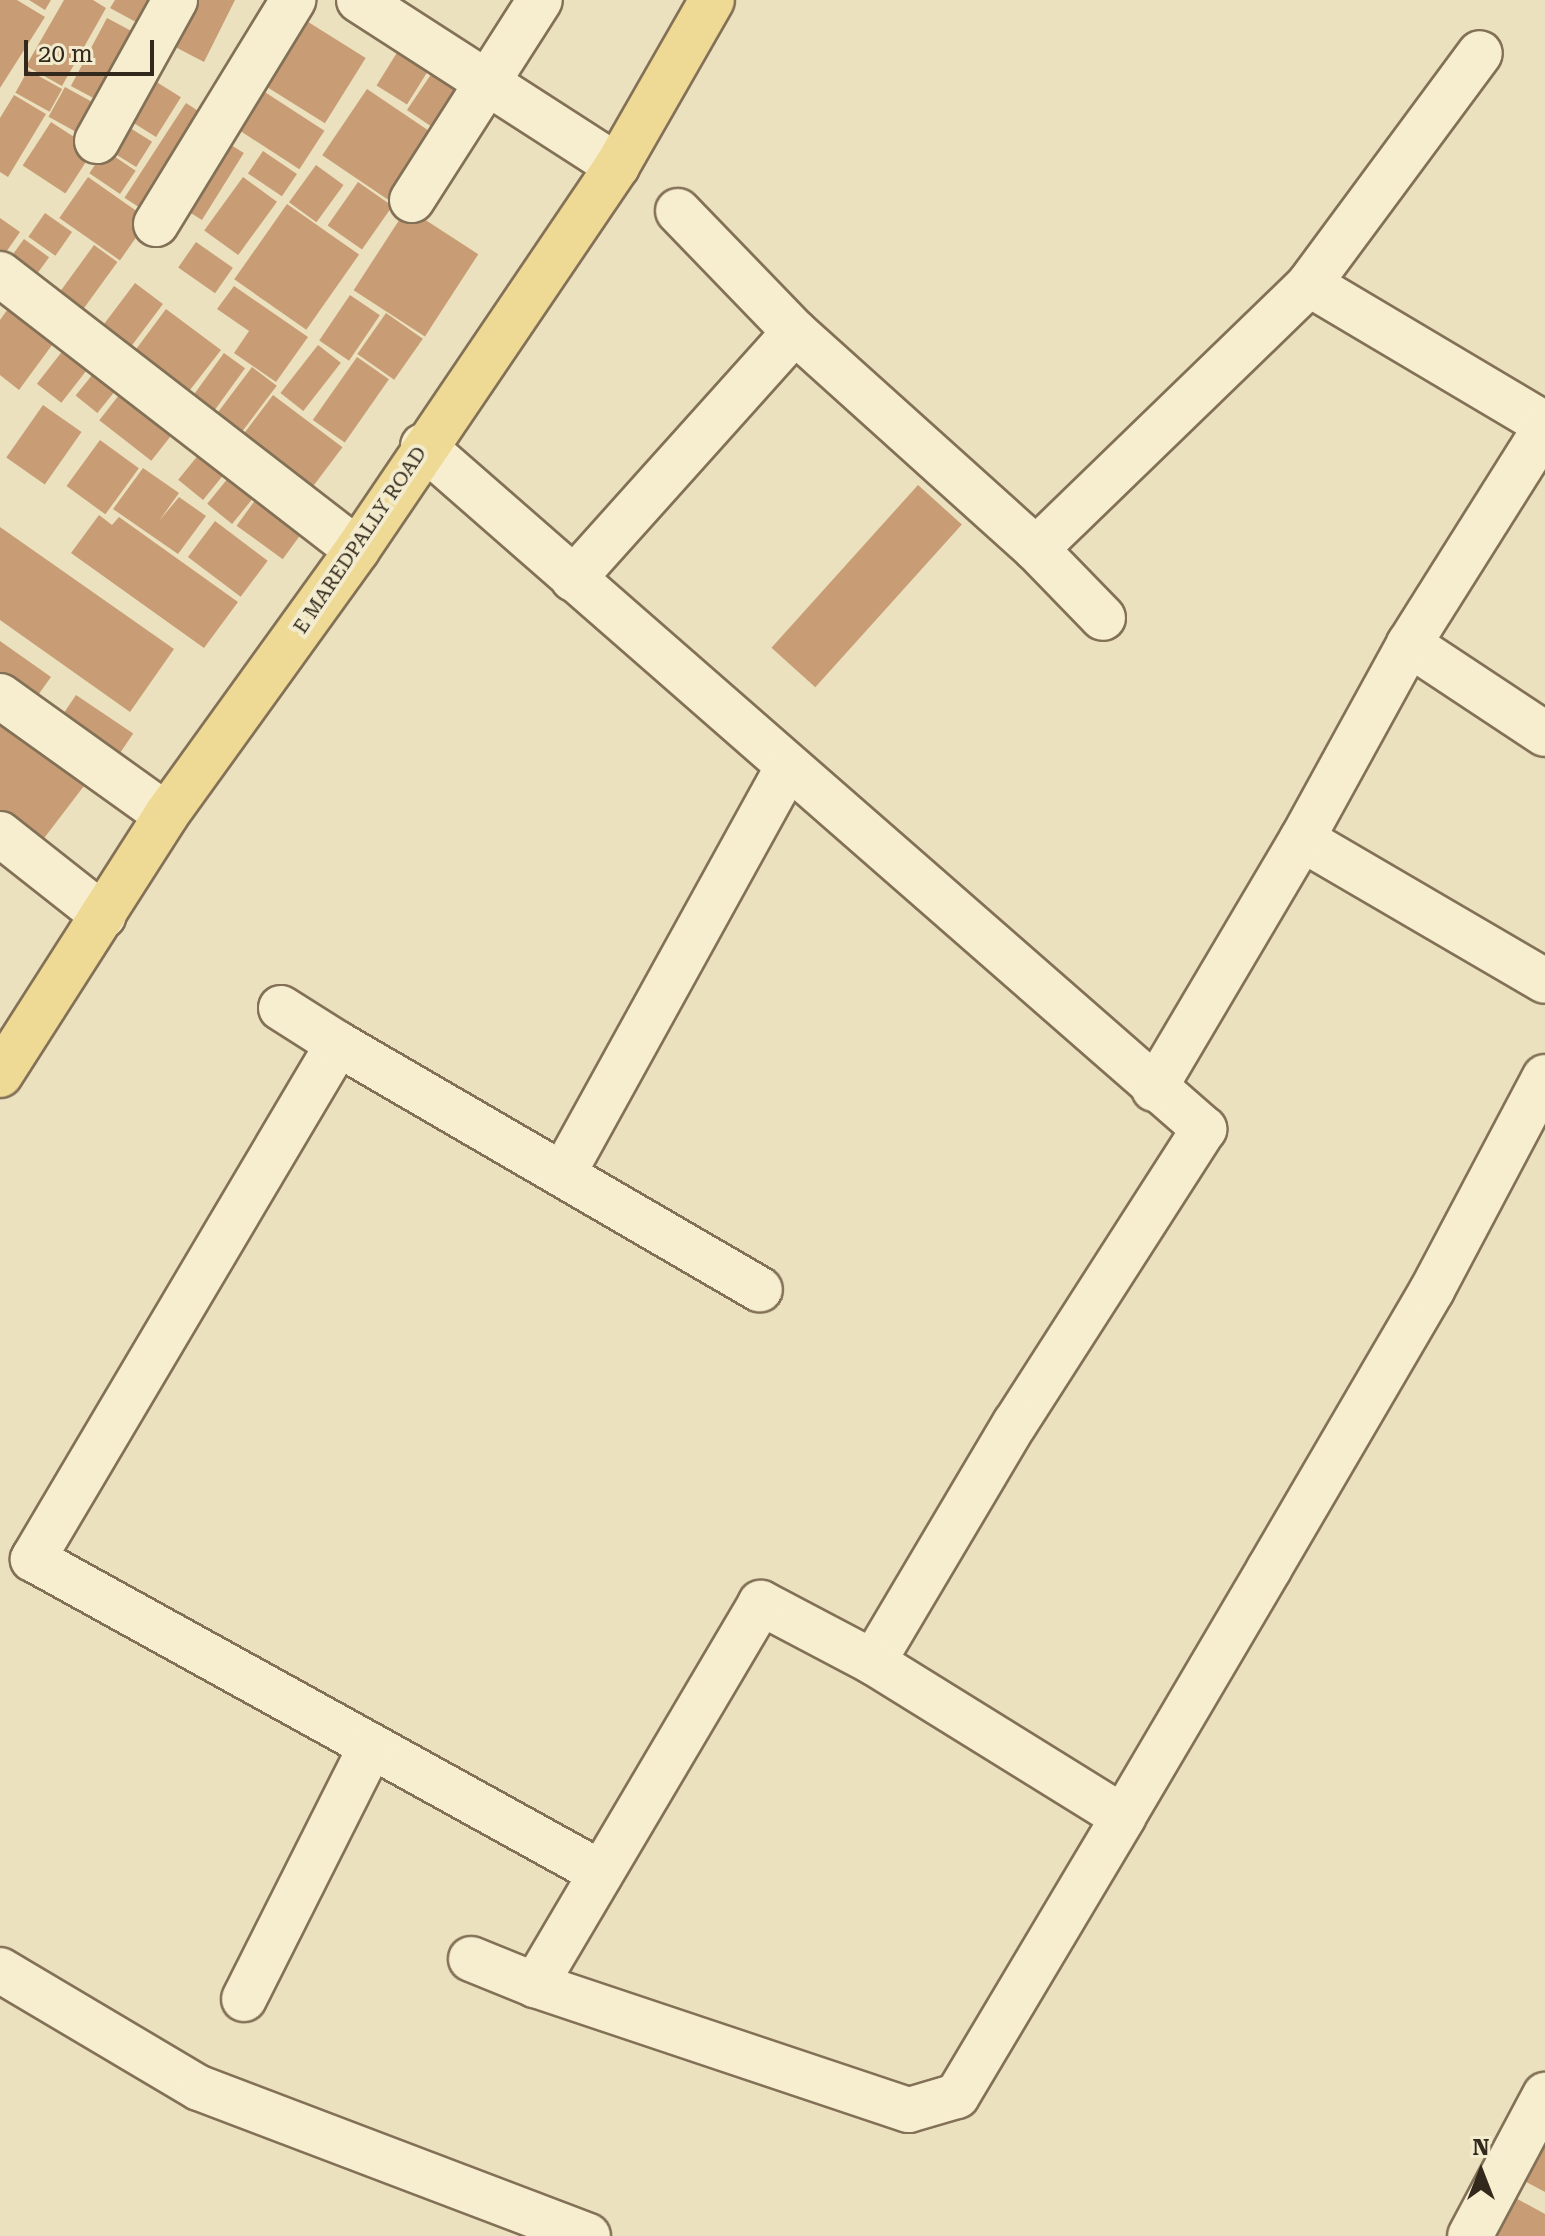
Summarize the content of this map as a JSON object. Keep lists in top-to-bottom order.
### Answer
{
  "streets": {
    "main road": ["E MAREDPALLY ROAD"]
  },
  "scale_bar": "20 m",
  "north": "top"
}
